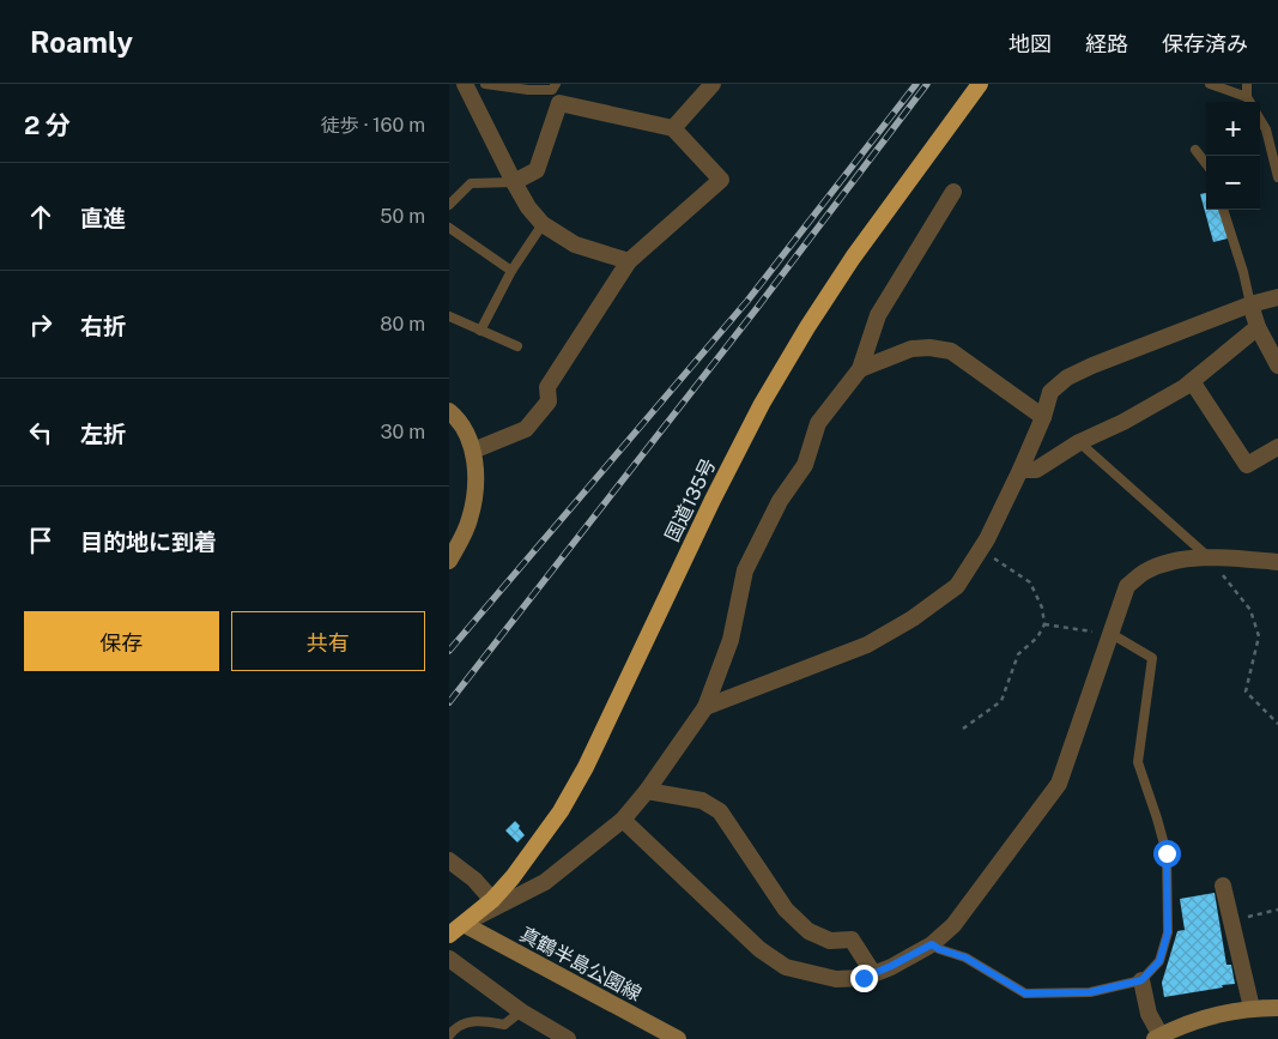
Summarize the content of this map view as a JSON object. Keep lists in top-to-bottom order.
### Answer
{
  "streets": {
    "highway": ["国道135号"],
    "main road": ["真鶴半島公園線"]
  },
  "crossings": [
    ["国道135号", "真鶴半島公園線"]
  ],
  "page": {
    "header": "Roamly",
    "nav": ["地図", "経路", "保存済み"],
    "heading": ["2 分", "徒歩 · 160 m"],
    "map_buttons": ["+", "−"],
    "list": [
      ["直進", "50 m"],
      ["右折", "80 m"],
      ["左折", "30 m"],
      "目的地に到着"
    ],
    "buttons": ["保存", "共有"]
  }
}
